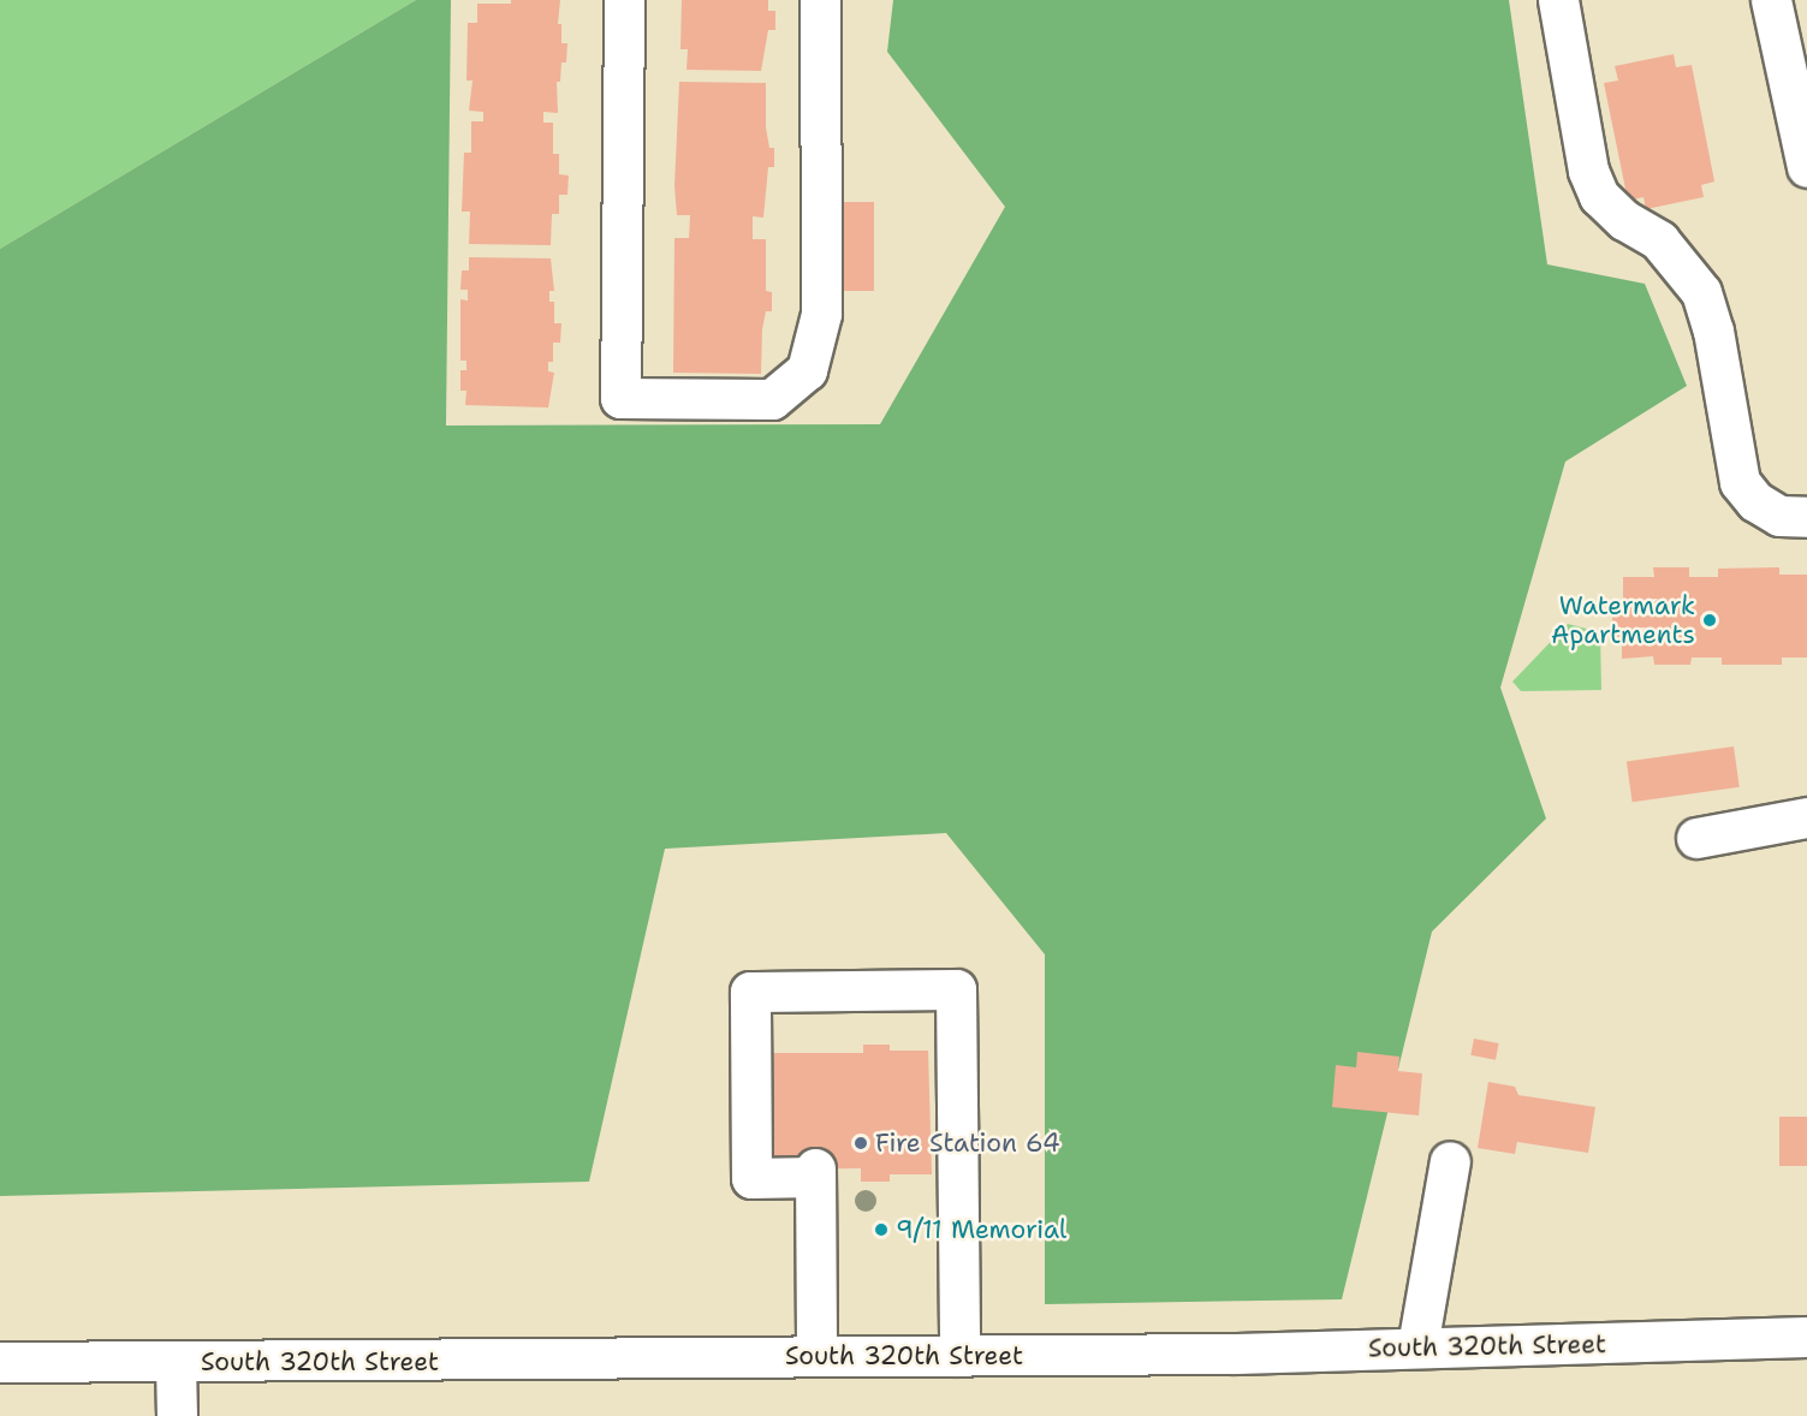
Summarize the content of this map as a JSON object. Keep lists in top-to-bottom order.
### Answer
{
  "streets": {
    "main road": ["South 320th Street"]
  },
  "places": ["Watermark Apartments", "Fire Station 64", "9/11 Memorial"]
}
